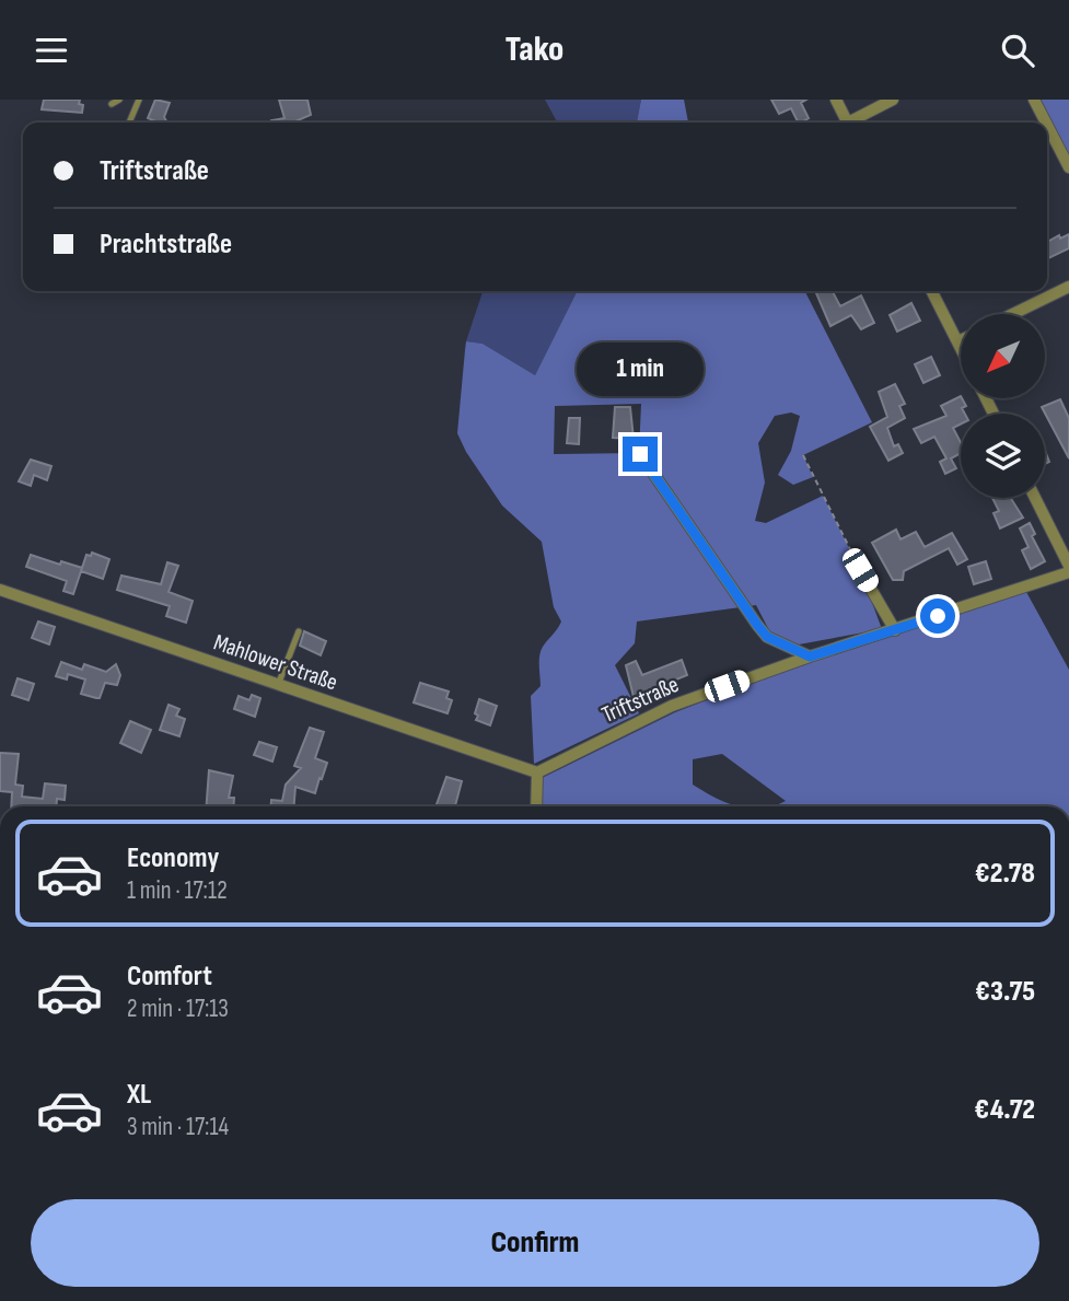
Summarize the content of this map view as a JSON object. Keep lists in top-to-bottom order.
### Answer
{
  "streets": {
    "street": ["Mahlower Straße", "Triftstraße"]
  },
  "crossings": [
    ["Mahlower Straße", "Triftstraße"]
  ],
  "north": "bottom left",
  "page": {
    "header": "Tako",
    "banner": ["Triftstraße", "Prachtstraße"],
    "bubble": "1 min",
    "list": [
      {
        "name": "Economy",
        "note": "1 min · 17:12",
        "value": "€2.78"
      },
      {
        "name": "Comfort",
        "note": "2 min · 17:13",
        "value": "€3.75"
      },
      {
        "name": "XL",
        "note": "3 min · 17:14",
        "value": "€4.72"
      }
    ],
    "buttons": "Confirm"
  }
}
